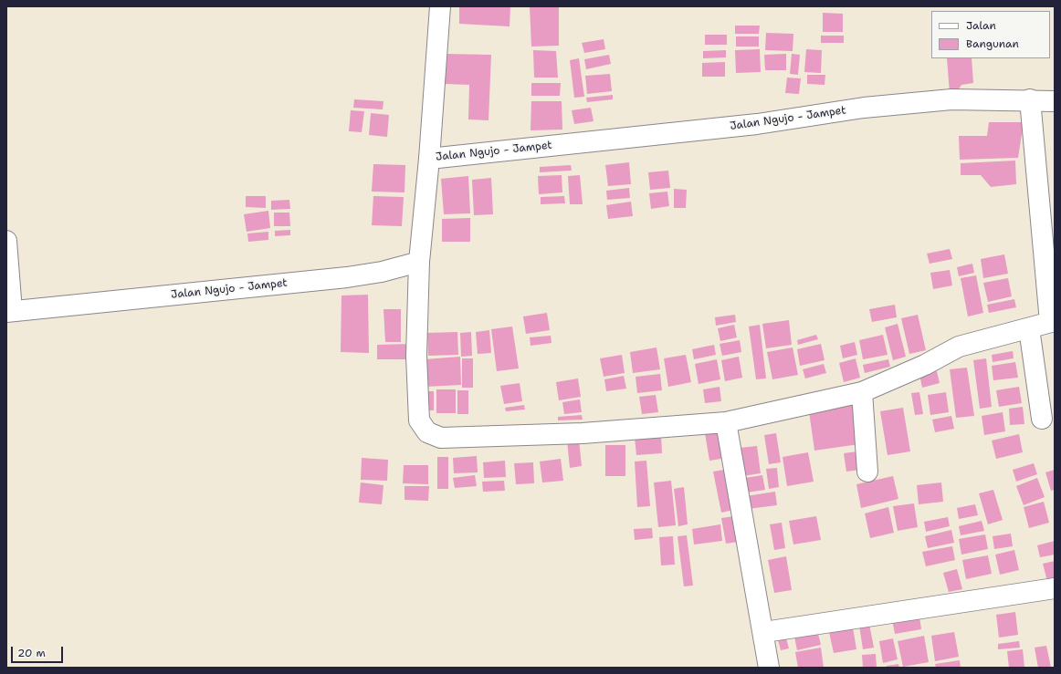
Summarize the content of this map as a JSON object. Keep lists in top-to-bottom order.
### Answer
{
  "streets": {
    "street": ["Jalan Ngujo - Jampet"]
  },
  "legend": ["Jalan", "Bangunan"],
  "scale_bar": "20 m"
}
